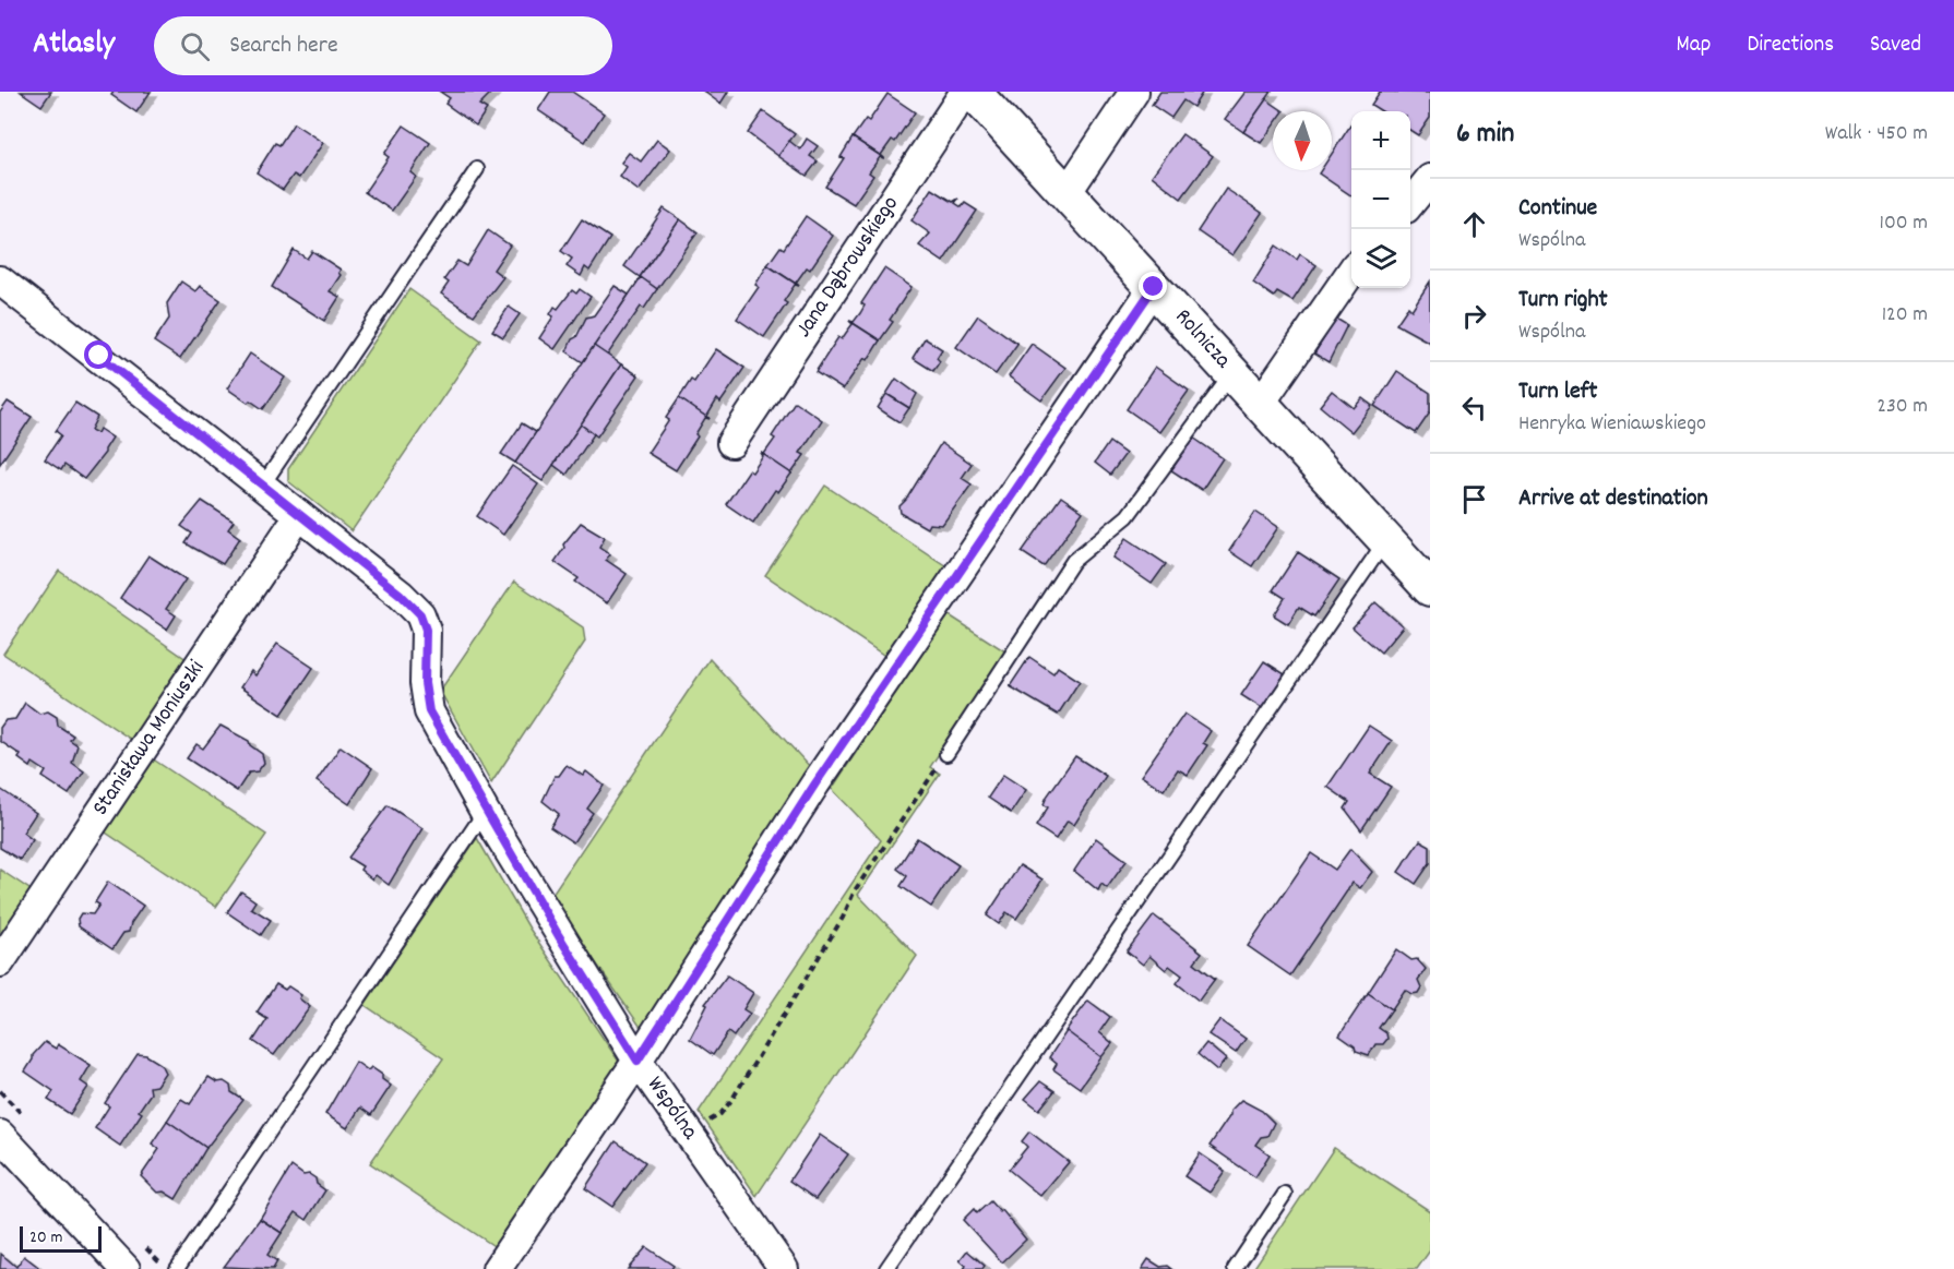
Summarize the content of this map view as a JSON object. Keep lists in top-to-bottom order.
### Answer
{
  "streets": {
    "street": [
      "Jana Dąbrowskiego",
      "Rolnicza",
      "Stanisława Moniuszki",
      "Wspólna"
    ]
  },
  "crossings": [
    ["Stanisława Moniuszki", "Wspólna"]
  ],
  "scale_bar": "20 m",
  "north": "bottom",
  "page": {
    "header": "Atlasly",
    "search": "Search here",
    "nav": ["Map", "Directions", "Saved"],
    "heading": ["6 min", "Walk · 450 m"],
    "map_buttons": ["+", "−"],
    "list": [
      ["Continue", "Wspólna", "100 m"],
      ["Turn right", "Wspólna", "120 m"],
      ["Turn left", "Henryka Wieniawskiego", "230 m"],
      "Arrive at destination"
    ],
    "scale": "20 m"
  }
}
